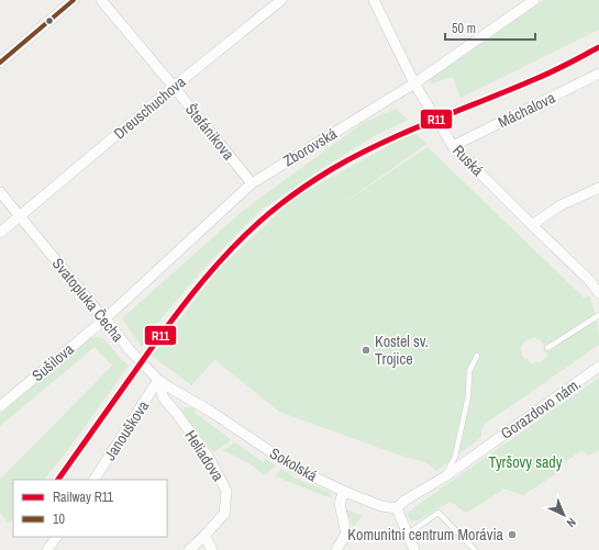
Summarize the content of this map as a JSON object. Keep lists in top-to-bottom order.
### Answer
{
  "streets": {
    "street": [
      "Dreuschuchova",
      "Máchalova",
      "Štefánikova",
      "Zborovská",
      "Ruská",
      "Svatopluka Čecha",
      "Sušilova",
      "Gorazdovo nám.",
      "Janouškova",
      "Heliadova",
      "Sokolská"
    ]
  },
  "crossings": [
    ["Dreuschuchova", "Štefánikova"],
    ["Dreuschuchova", "Svatopluka Čecha"],
    ["Máchalova", "Ruská"],
    ["Štefánikova", "Zborovská"],
    ["Zborovská", "Ruská"],
    ["Zborovská", "Svatopluka Čecha"],
    ["Zborovská", "Sušilova"],
    ["Svatopluka Čecha", "Sušilova"],
    ["Svatopluka Čecha", "Janouškova"],
    ["Svatopluka Čecha", "Heliadova"],
    ["Svatopluka Čecha", "Sokolská"],
    ["Gorazdovo nám.", "Sokolská"],
    ["Janouškova", "Heliadova"],
    ["Janouškova", "Sokolská"],
    ["Heliadova", "Sokolská"]
  ],
  "parks": ["Tyršovy sady"],
  "places": ["Kostel sv. Trojice", "Komunitní centrum Morávia"],
  "lines": ["transit line 10", "rail line R11"],
  "legend": ["Railway R11", "10"],
  "scale_bar": "50 m",
  "north": "bottom right"
}
